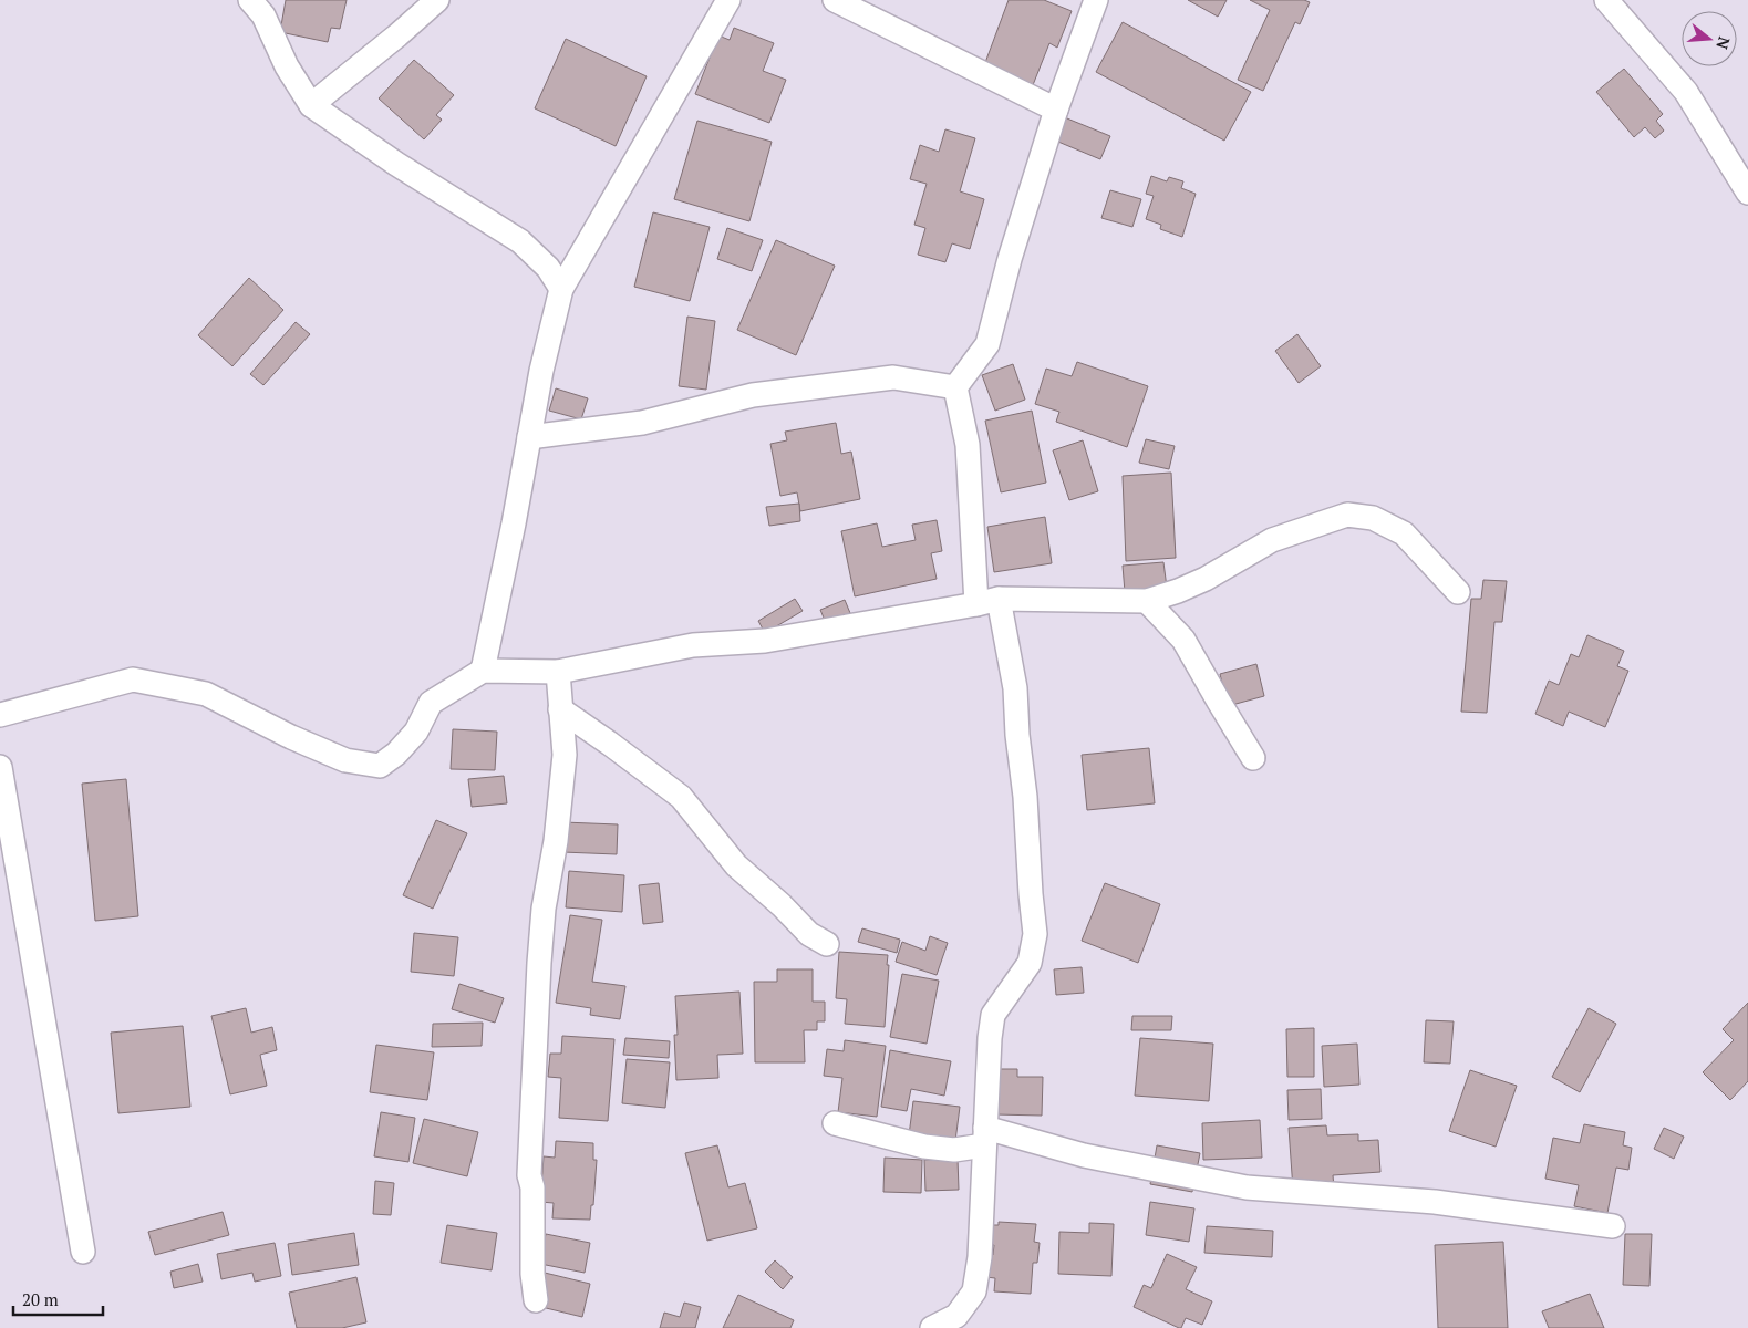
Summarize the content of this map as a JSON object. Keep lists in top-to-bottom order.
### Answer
{
  "scale_bar": "20 m",
  "north": "right"
}
